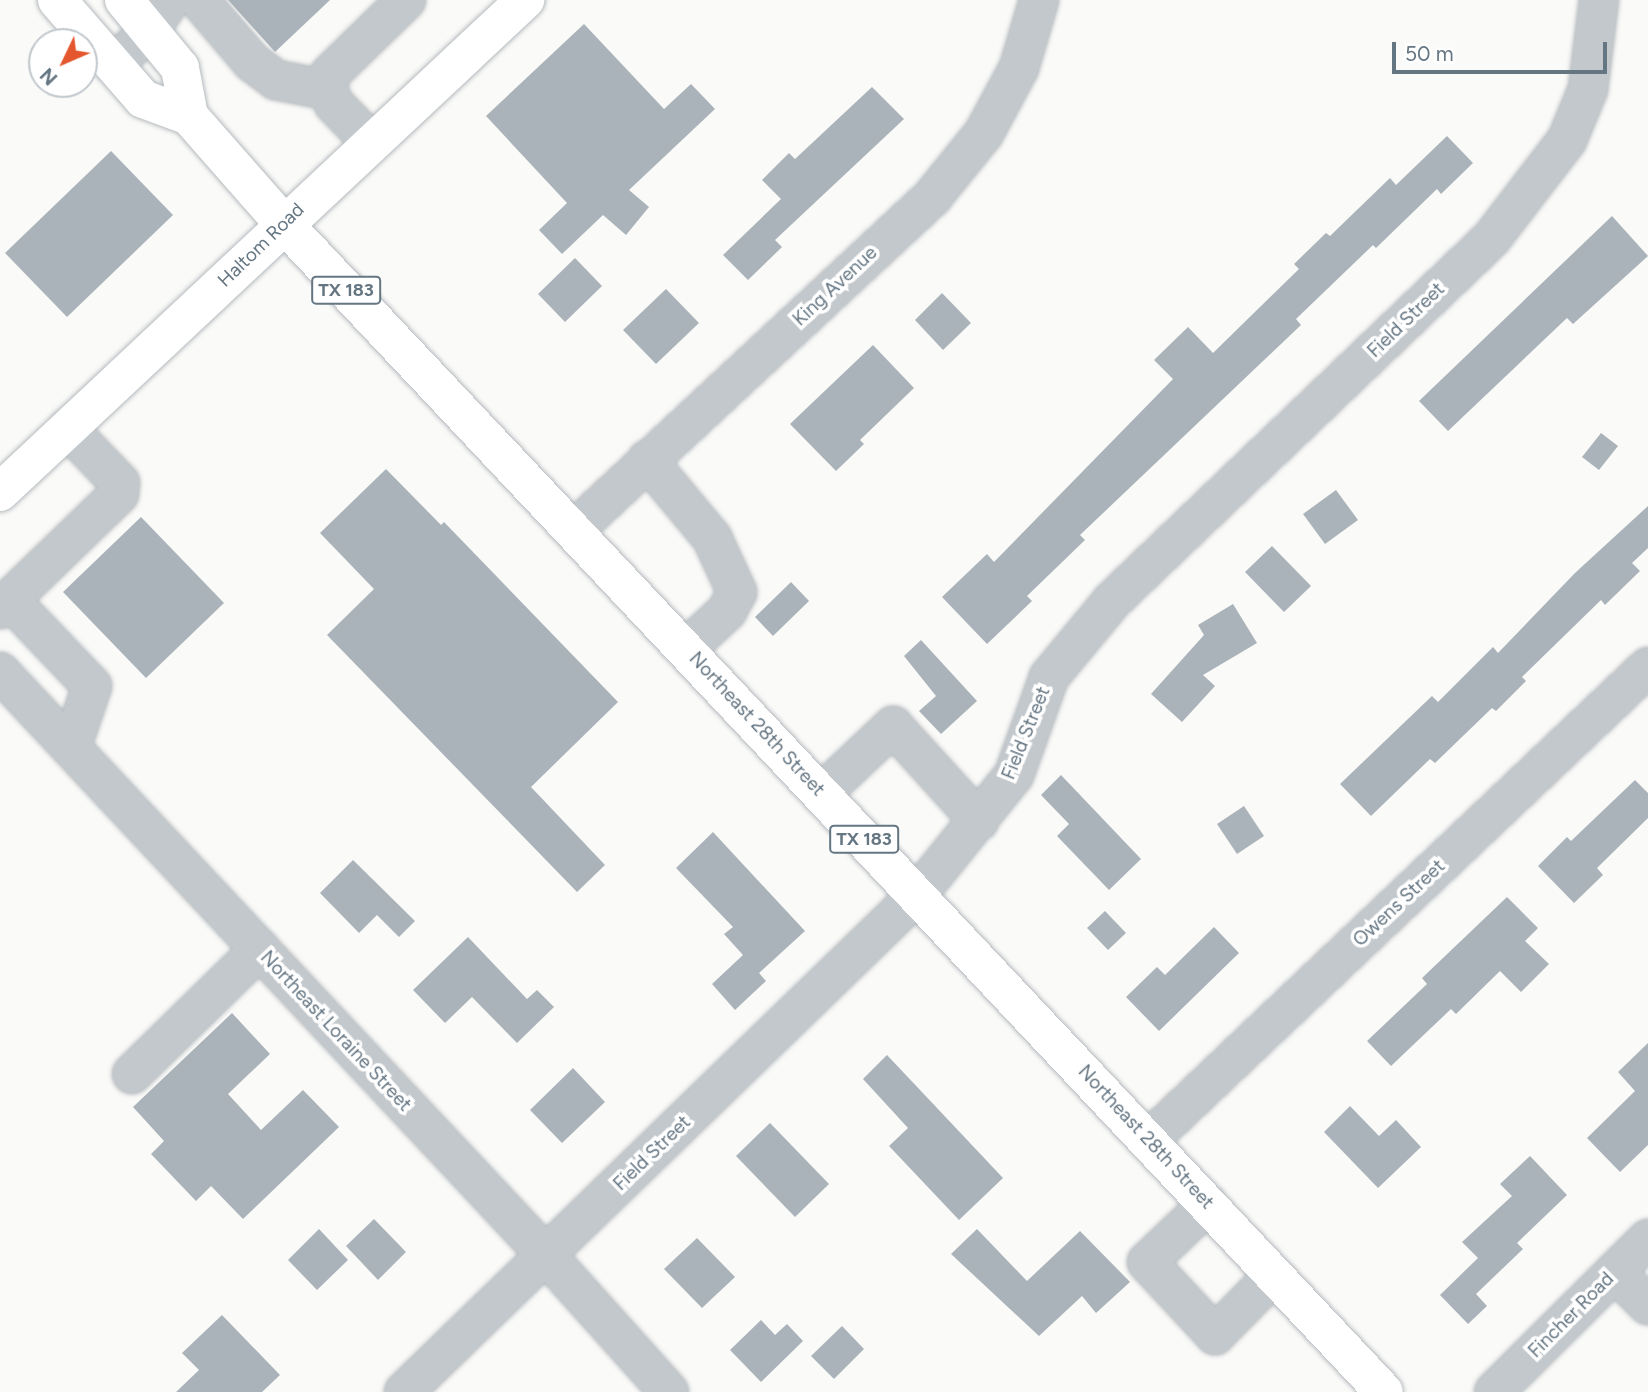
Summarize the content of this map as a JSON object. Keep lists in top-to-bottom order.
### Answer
{
  "streets": {
    "main road": ["Haltom Road", "TX 183", "Northeast 28th Street"],
    "street": [
      "King Avenue",
      "Field Street",
      "Owens Street",
      "Northeast Loraine Street",
      "Fincher Road"
    ]
  },
  "crossings": [
    ["Haltom Road", "Northeast 28th Street"],
    ["King Avenue", "Northeast 28th Street"],
    ["Field Street", "Northeast 28th Street"],
    ["Field Street", "Northeast Loraine Street"],
    ["Northeast 28th Street", "Owens Street"]
  ],
  "scale_bar": "50 m",
  "north": "bottom left"
}
